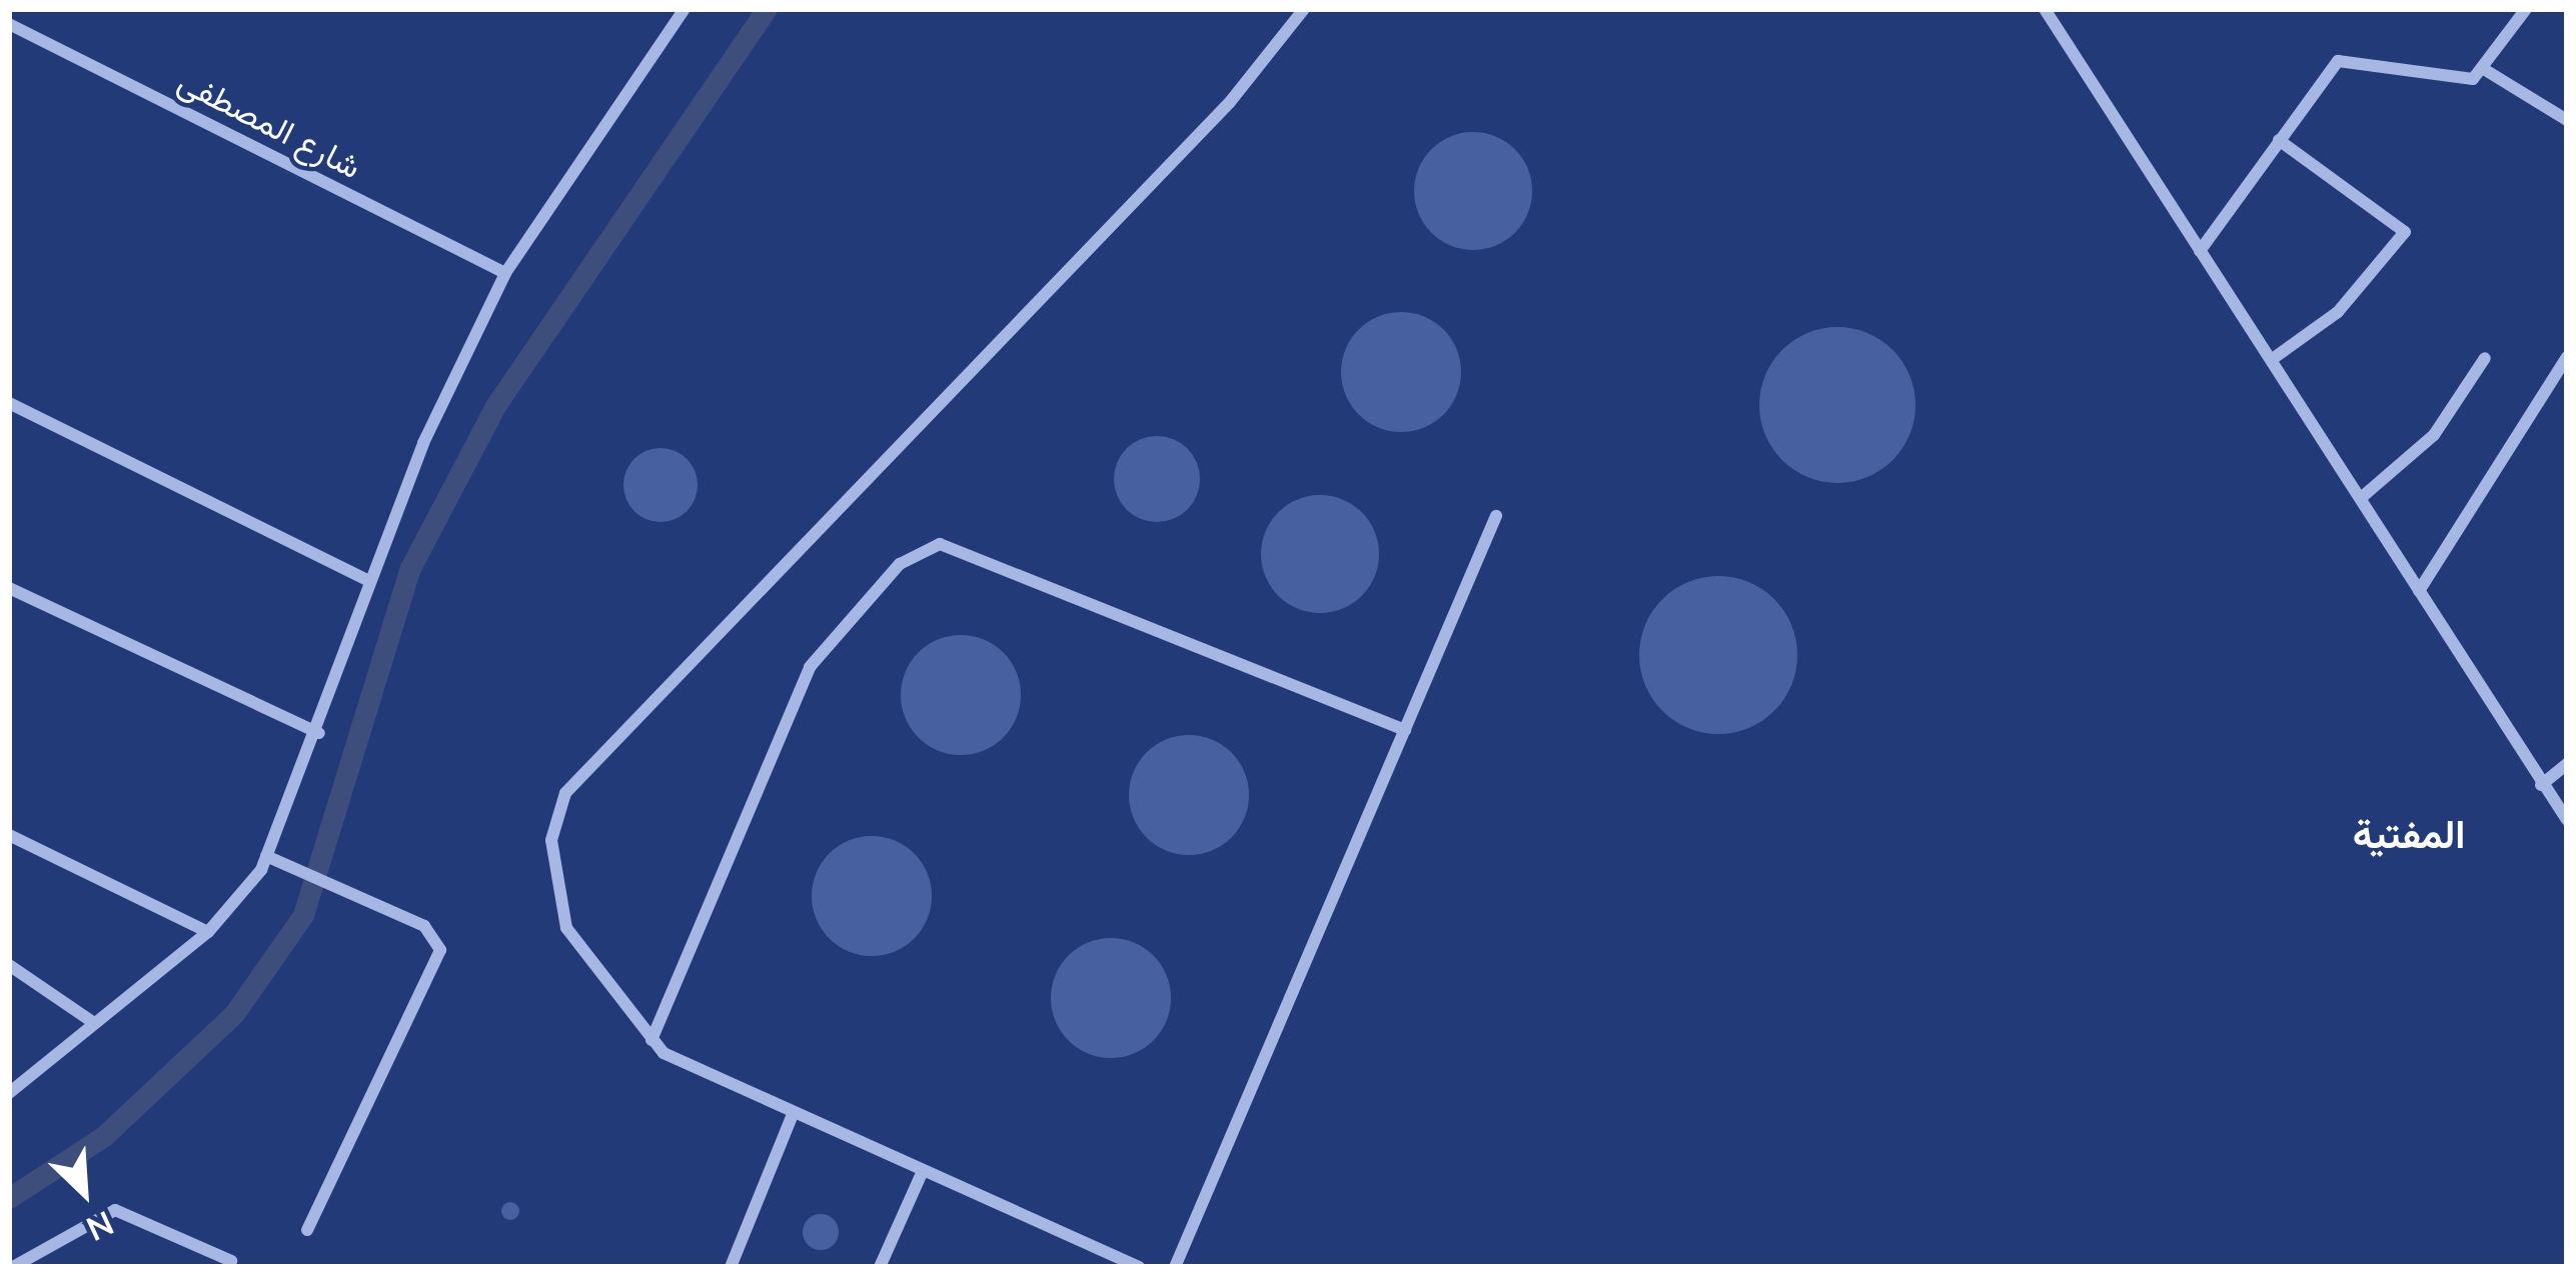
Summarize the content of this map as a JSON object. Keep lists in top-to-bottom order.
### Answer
{
  "streets": {
    "street": ["شارع المصطفى"]
  },
  "districts": ["المفتية"],
  "north": "bottom right"
}
